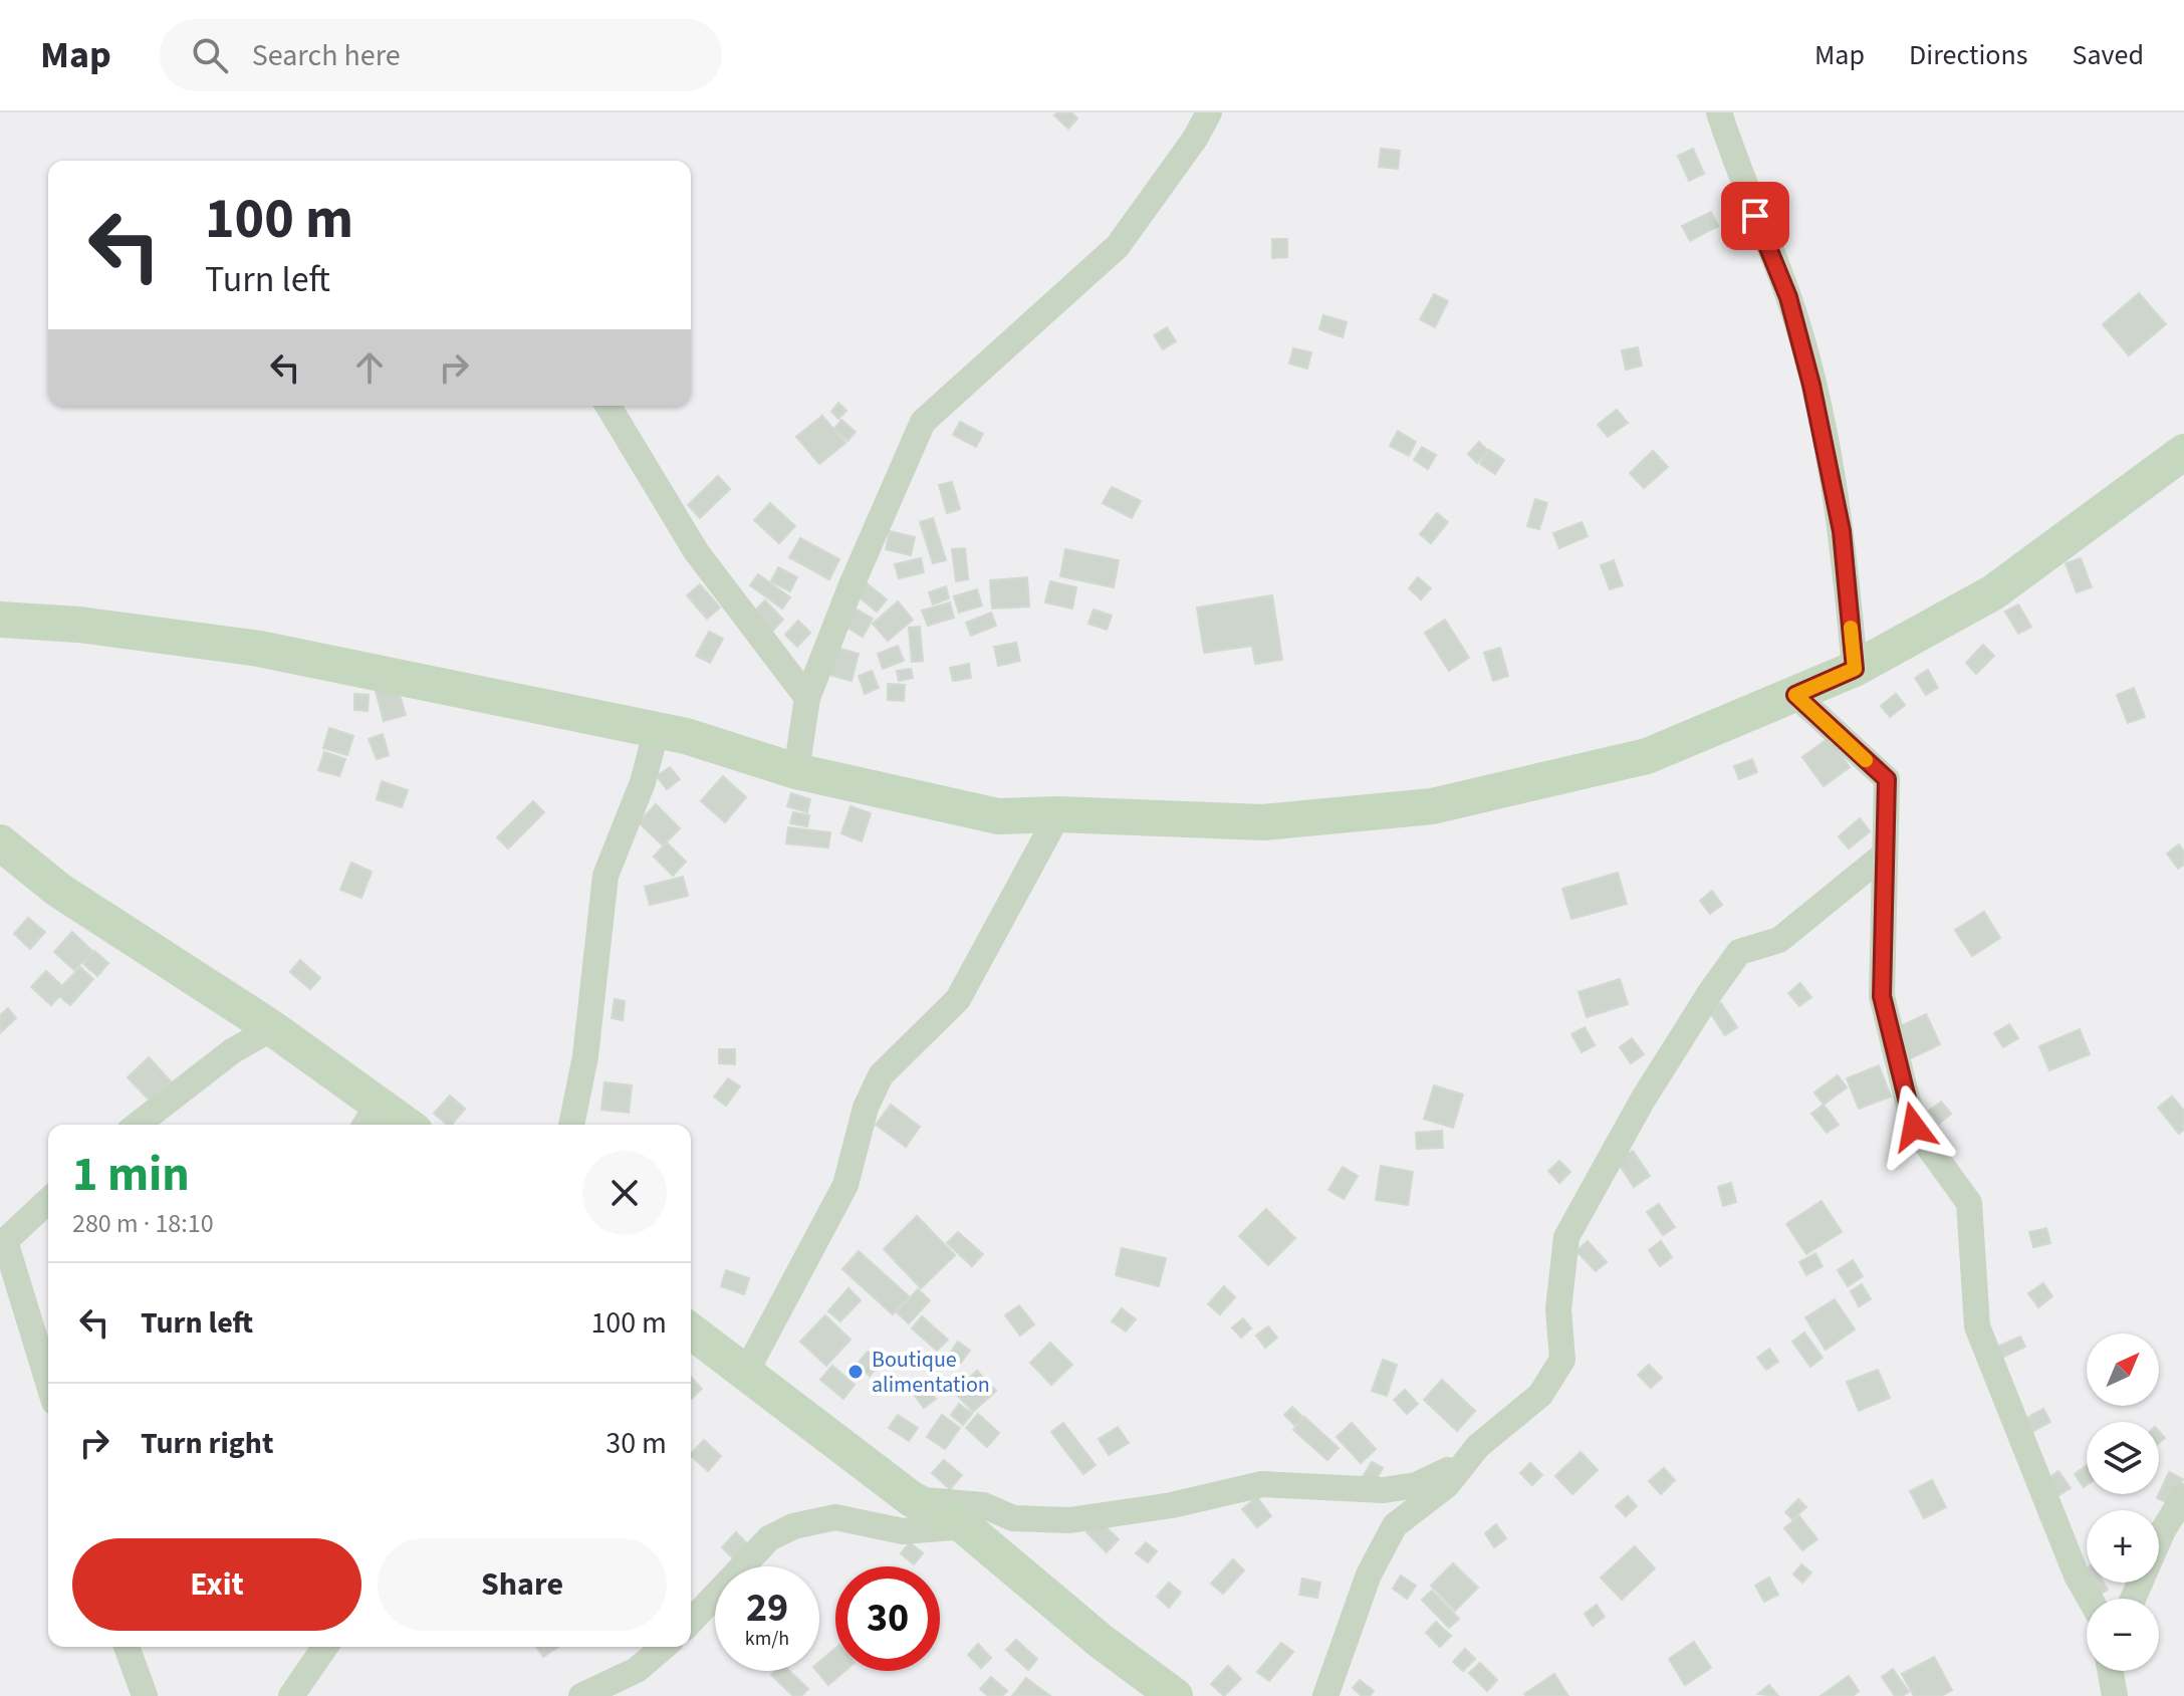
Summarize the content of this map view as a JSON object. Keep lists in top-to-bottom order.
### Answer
{
  "places": ["Boutique alimentation"],
  "north": "top right",
  "page": {
    "header": "Map",
    "search": "Search here",
    "nav": ["Map", "Directions", "Saved"],
    "turn": ["100 m", "Turn left"],
    "heading": ["1 min", "280 m · 18:10"],
    "list": [
      {
        "name": "Turn left",
        "value": "100 m"
      },
      {
        "name": "Turn right",
        "value": "30 m"
      }
    ],
    "map_buttons": ["+", "−"],
    "buttons": ["Exit", "Share"],
    "speed": "29 km/h",
    "limit": "30"
  }
}
